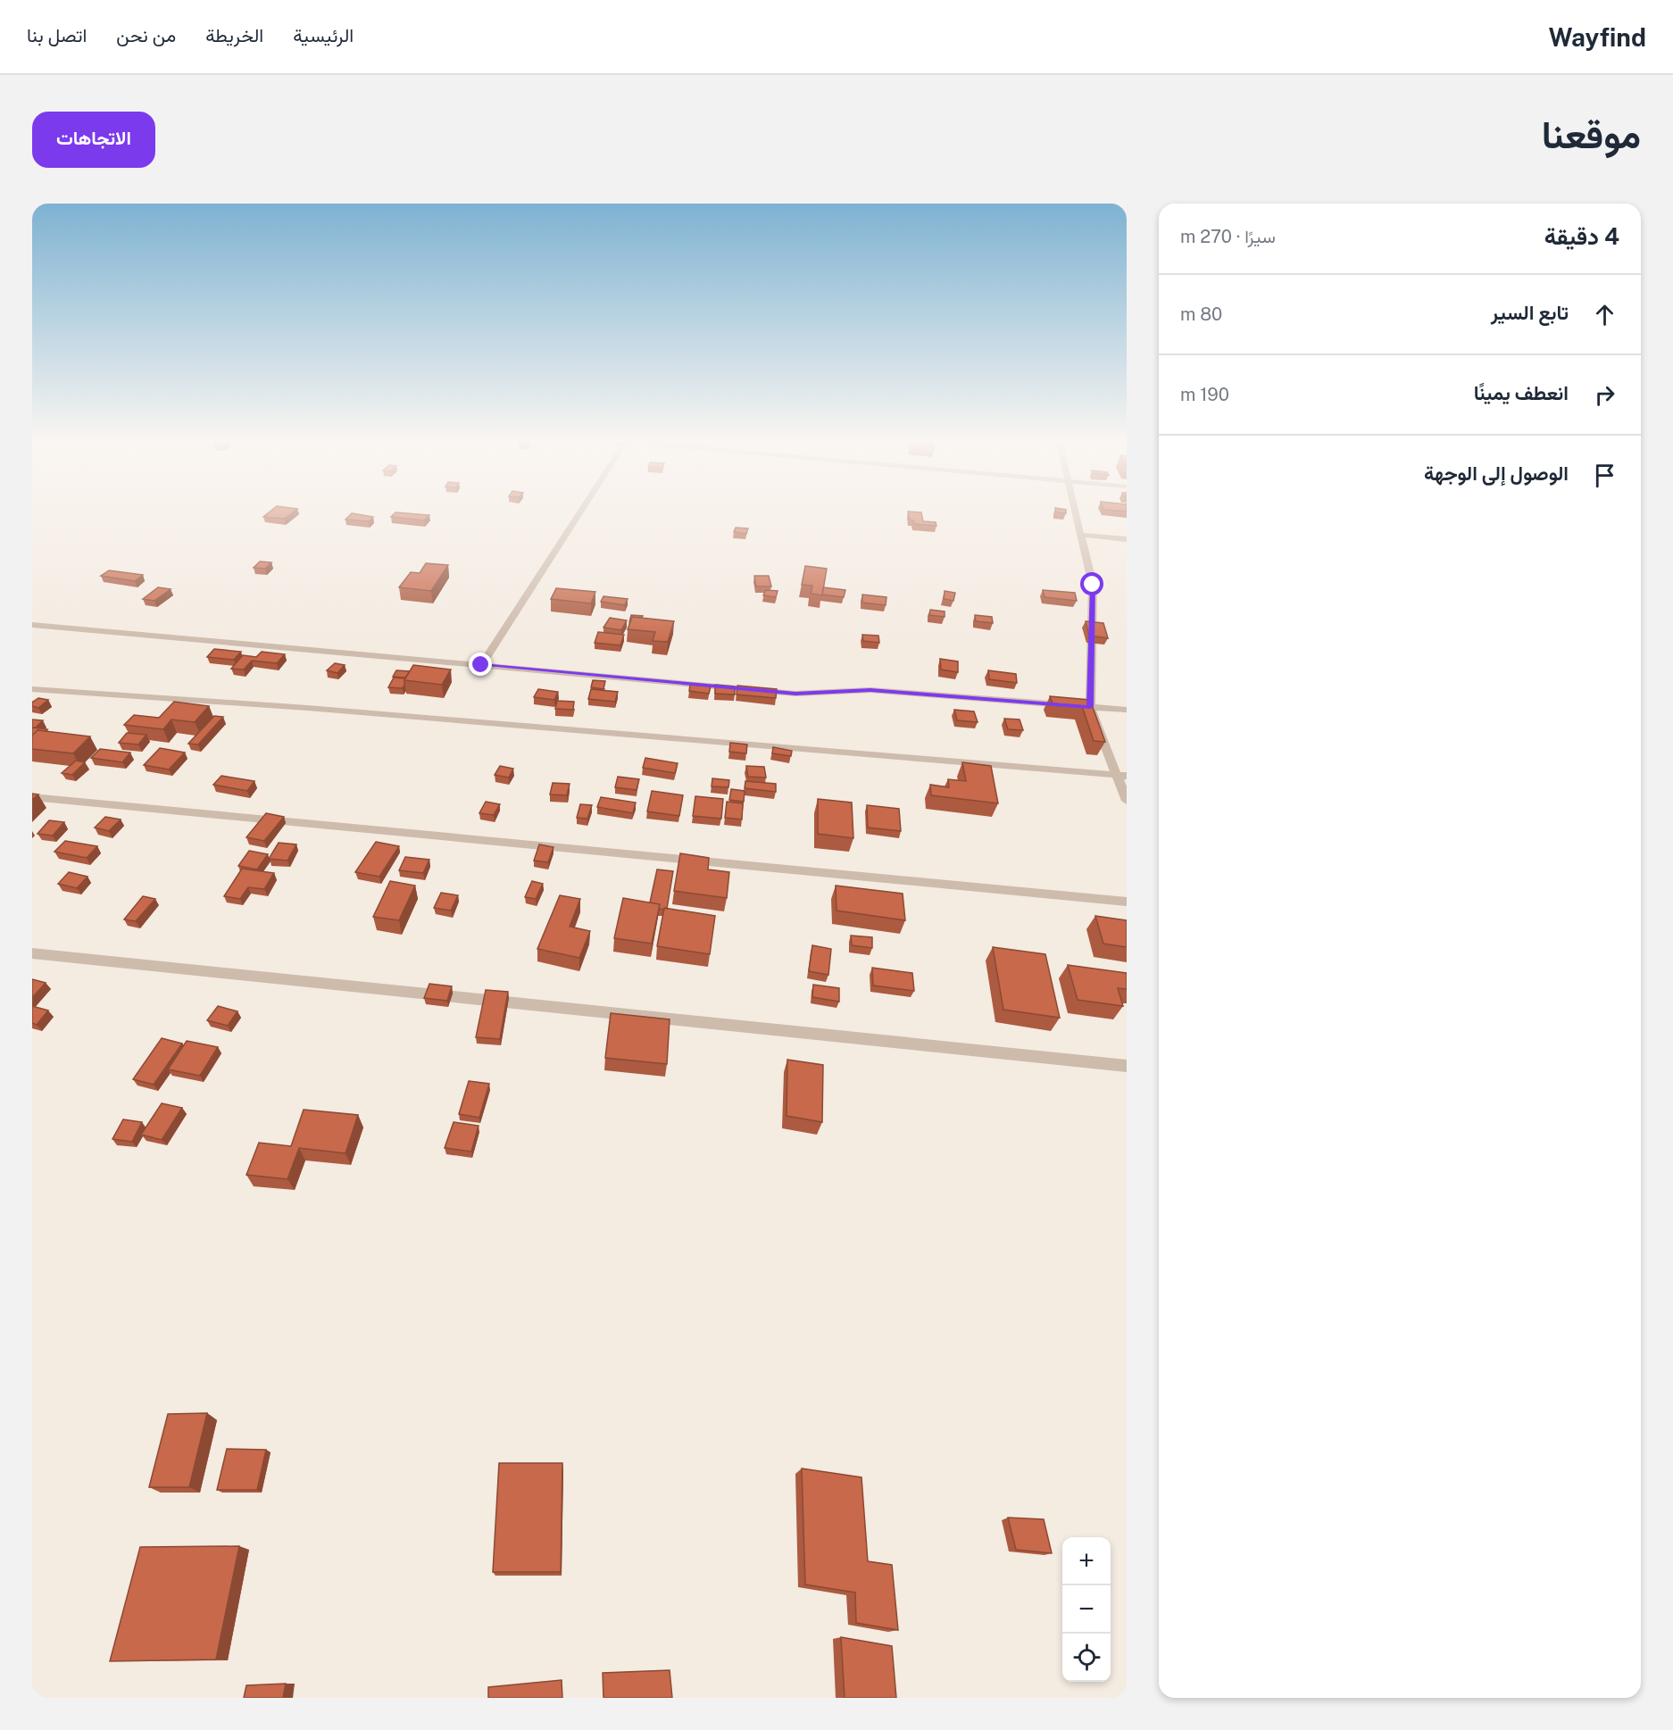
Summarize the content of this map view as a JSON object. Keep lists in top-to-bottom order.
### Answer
{
  "page": {
    "header": "Wayfind",
    "nav": [
      "الرئيسية",
      "الخريطة",
      "من نحن",
      "اتصل بنا"
    ],
    "title": "موقعنا",
    "buttons": "الاتجاهات",
    "heading": ["4 دقيقة", "سيرًا · 270 m"],
    "list": [
      ["تابع السير", "80 m"],
      ["انعطف يمينًا", "190 m"],
      "الوصول إلى الوجهة"
    ],
    "map_buttons": ["+", "−"]
  }
}
